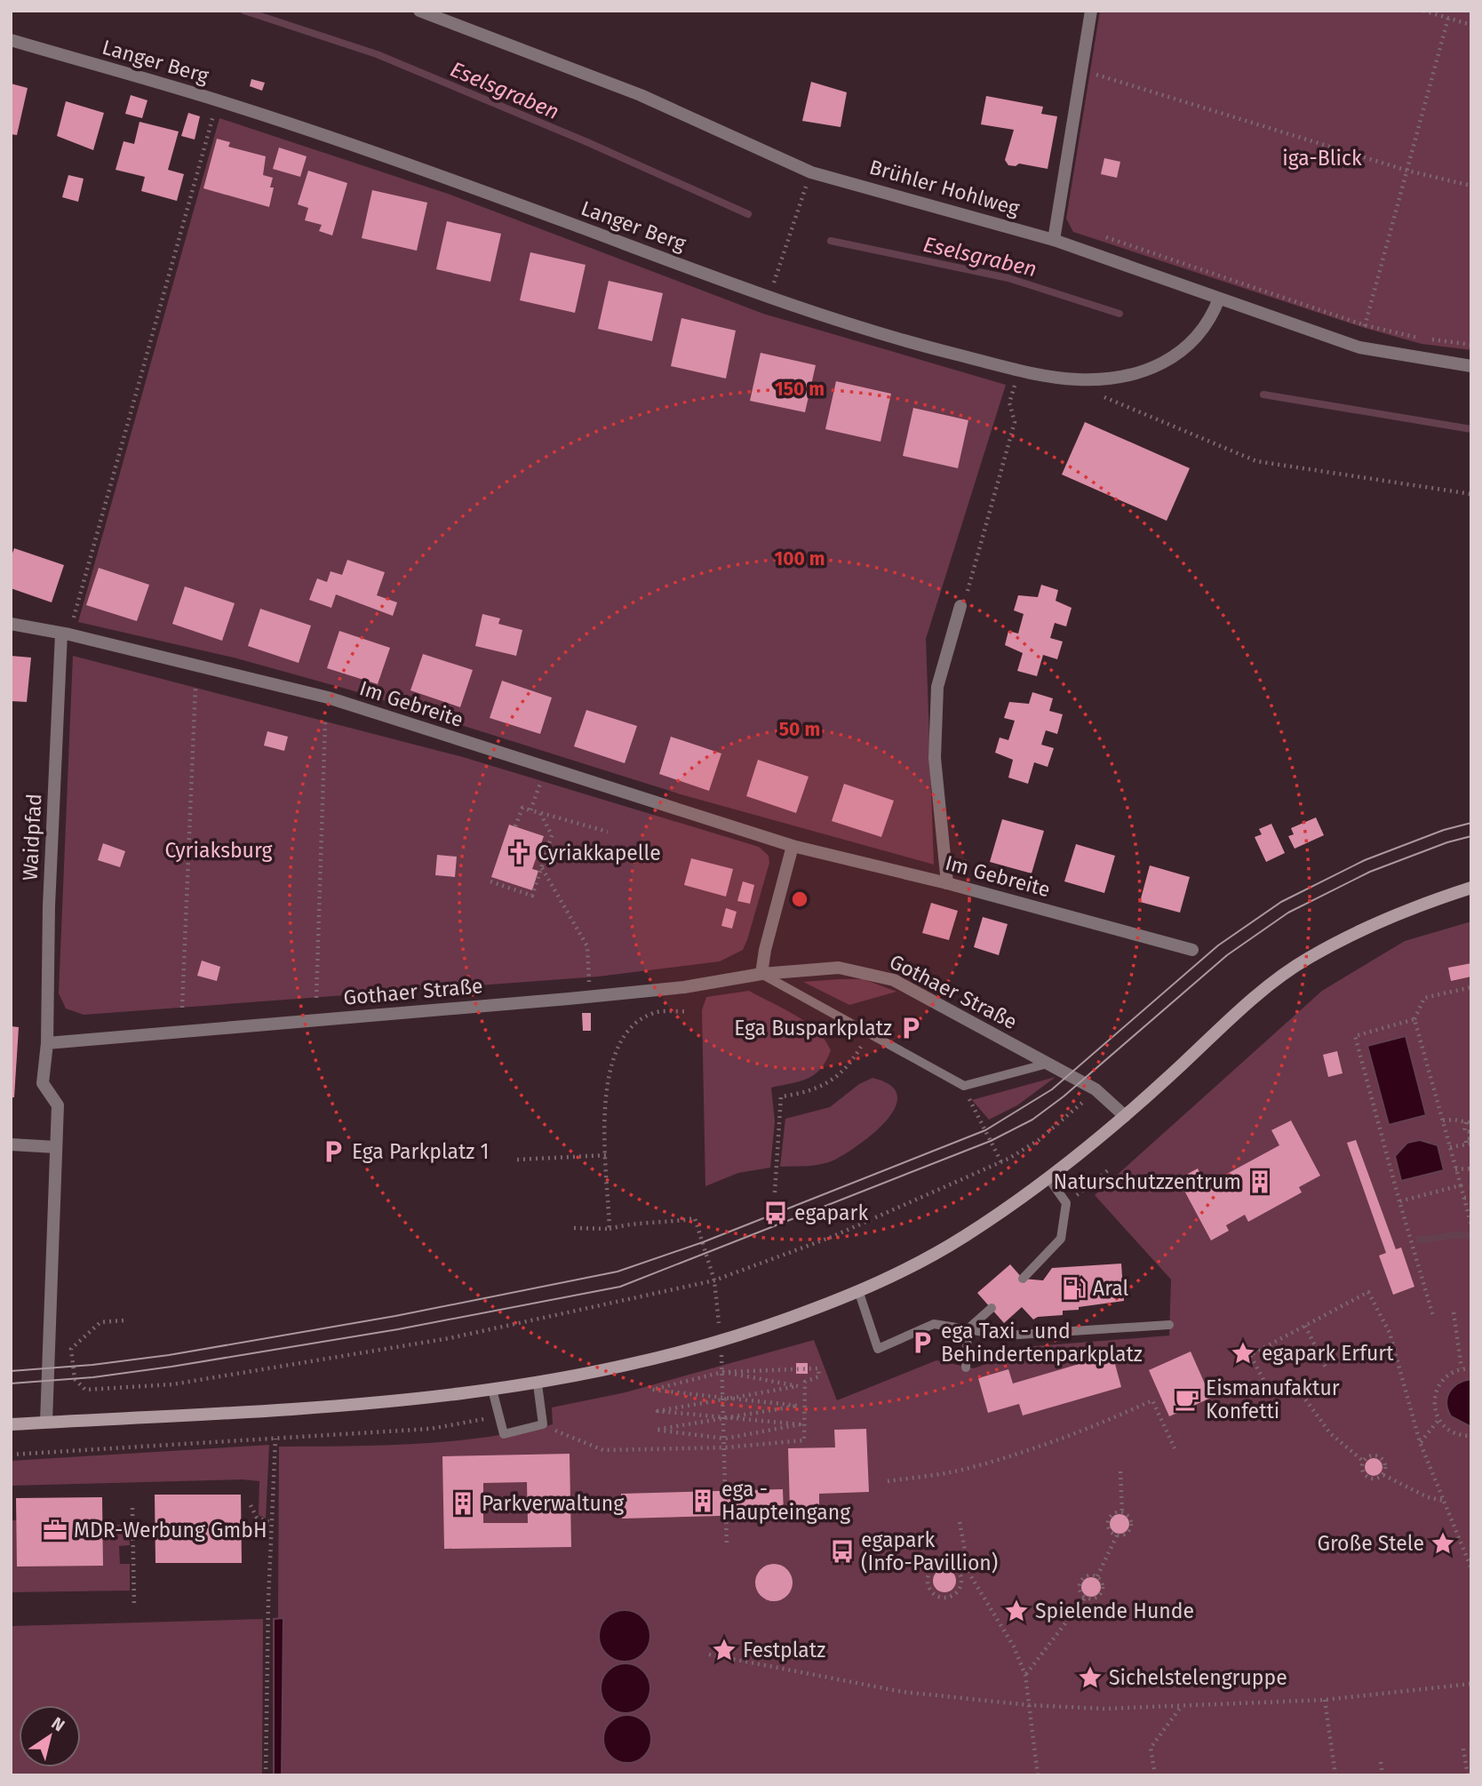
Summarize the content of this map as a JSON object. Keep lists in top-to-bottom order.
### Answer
{
  "streets": {
    "street": [
      "Langer Berg",
      "Brühler Hohlweg",
      "Im Gebreite",
      "Waidpfad",
      "Gothaer Straße"
    ]
  },
  "crossings": [
    ["Langer Berg", "Brühler Hohlweg"],
    ["Im Gebreite", "Waidpfad"],
    ["Waidpfad", "Gothaer Straße"]
  ],
  "water": ["Eselsgraben"],
  "parks": ["iga-Blick", "Cyriaksburg"],
  "places": {
    "church": ["Cyriakkapelle"],
    "parking": ["Ega Busparkplatz", "Ega Parkplatz 1", "ega Taxi - und Behindertenparkplatz"],
    "building": ["Naturschutzzentrum", "ega - Haupteingang", "Parkverwaltung"],
    "bus stop": ["egapark", "egapark (Info-Pavillion)"],
    "fuel station": ["Aral"],
    "place": [
      "egapark Erfurt",
      "Große Stele",
      "Spielende Hunde",
      "Festplatz",
      "Sichelstelengruppe"
    ],
    "cafe": ["Eismanufaktur Konfetti"],
    "office": ["MDR-Werbung GmbH"]
  },
  "north": "top right",
  "rings": ["150 m", "100 m", "50 m"]
}
